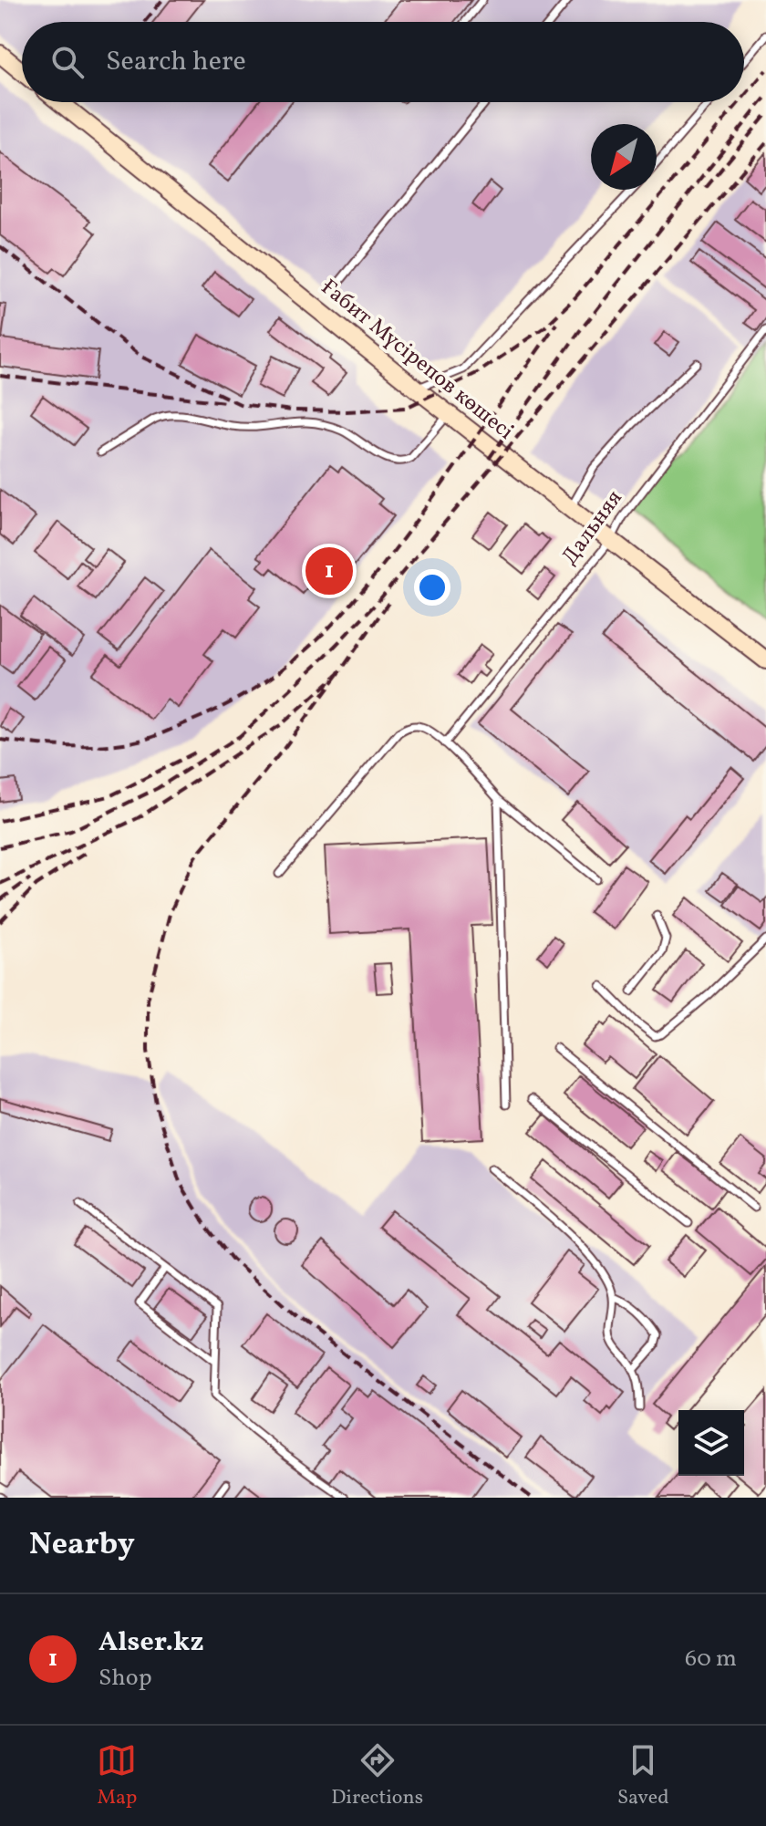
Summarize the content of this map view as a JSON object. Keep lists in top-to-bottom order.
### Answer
{
  "streets": {
    "main road": ["Ғабит Мүсірепов көшесі"],
    "lane": ["Дальняя"]
  },
  "crossings": [
    ["Ғабит Мүсірепов көшесі", "Дальняя"]
  ],
  "north": "bottom left",
  "page": {
    "search": "Search here",
    "pins": "1",
    "heading": "Nearby",
    "list": [
      {
        "mark": "1",
        "name": "Alser.kz",
        "note": "Shop",
        "value": "60 m"
      }
    ],
    "nav": ["Map", "Directions", "Saved"]
  }
}
